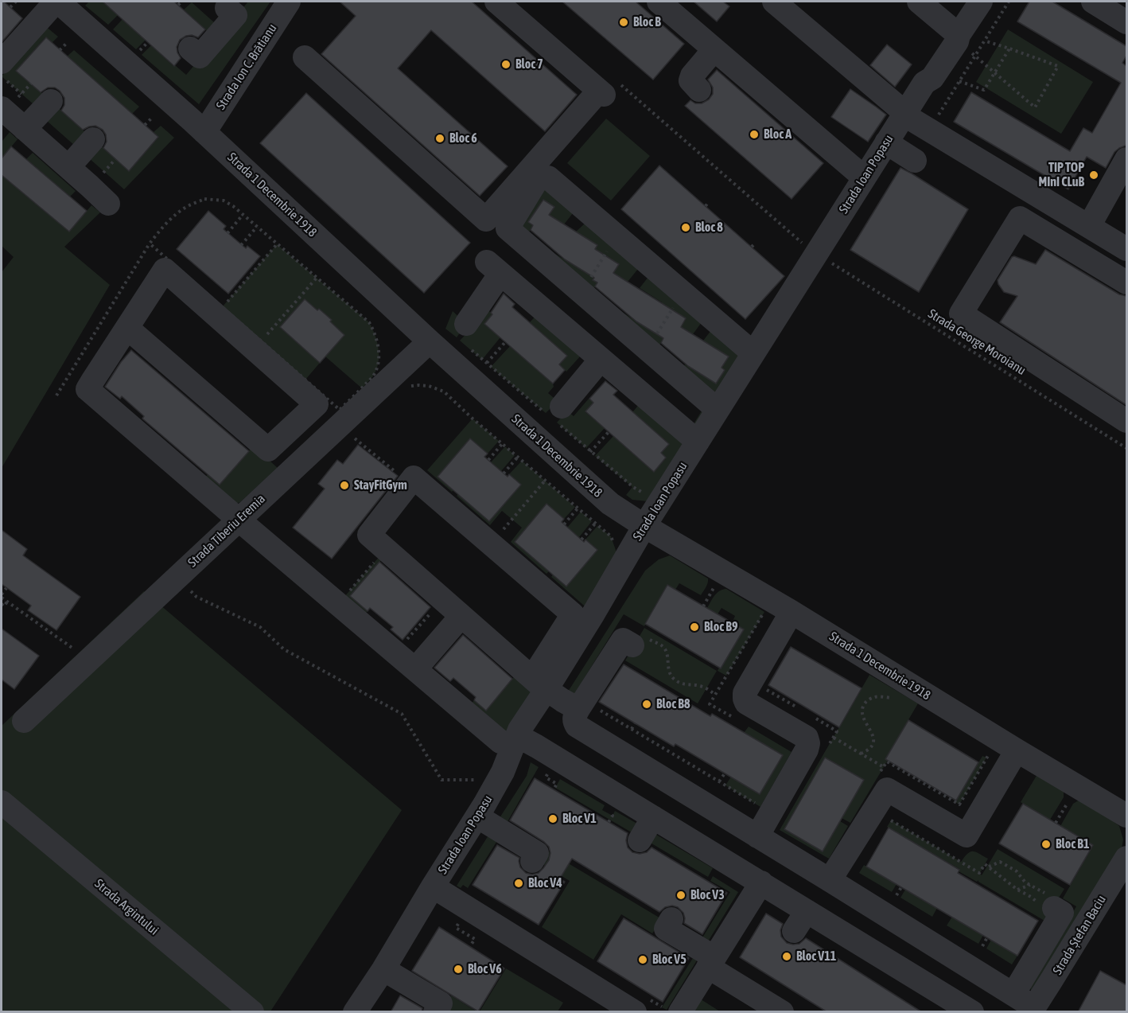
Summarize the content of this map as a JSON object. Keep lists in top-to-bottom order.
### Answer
{
  "streets": {
    "street": [
      "Strada Ion C. Brătianu",
      "Strada Ioan Popasu",
      "Strada 1 Decembrie 1918",
      "Strada Tiberiu Eremia",
      "Strada Argintului",
      "Strada Ștefan Baciu"
    ],
    "path": ["Strada George Moroianu"]
  },
  "crossings": [
    ["Strada Ion C. Brătianu", "Strada 1 Decembrie 1918"],
    ["Strada Ioan Popasu", "Strada 1 Decembrie 1918"],
    ["Strada Ioan Popasu", "Strada George Moroianu"],
    ["Strada 1 Decembrie 1918", "Strada Tiberiu Eremia"]
  ],
  "places": [
    "Bloc B",
    "Bloc 7",
    "Bloc A",
    "Bloc 6",
    "TIP TOP MInI CLuB",
    "Bloc 8",
    "StayFitGym",
    "Bloc B9",
    "Bloc B8",
    "Bloc V1",
    "Bloc B1",
    "Bloc V4",
    "Bloc V3",
    "Bloc V11",
    "Bloc V5",
    "Bloc V6"
  ]
}
